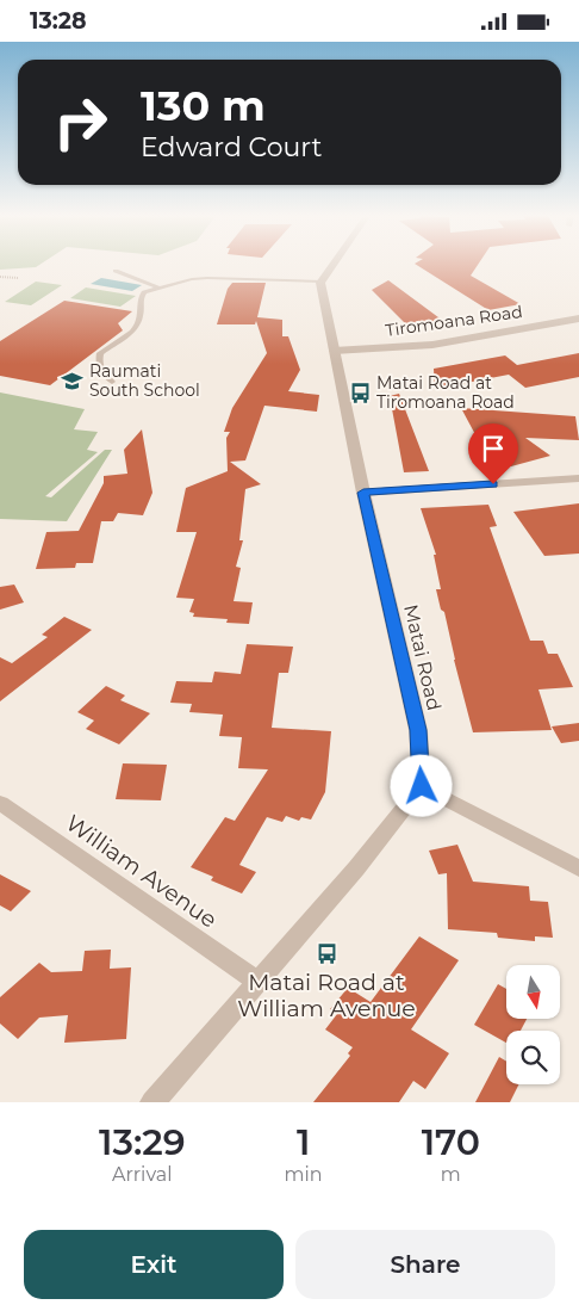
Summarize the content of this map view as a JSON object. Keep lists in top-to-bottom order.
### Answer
{
  "streets": {
    "street": ["Tiromoana Road", "Matai Road", "William Avenue"]
  },
  "crossings": [
    ["Tiromoana Road", "Matai Road"]
  ],
  "places": {
    "school or university": ["Raumati South School"],
    "bus stop": ["Matai Road at Tiromoana Road", "Matai Road at William Avenue"]
  },
  "north": "bottom",
  "page": {
    "status": "13:28",
    "turn": ["130 m", "Edward Court"],
    "eta": [
      "13:29",
      "Arrival",
      "1",
      "min",
      "170",
      "m"
    ],
    "buttons": ["Exit", "Share"]
  }
}
